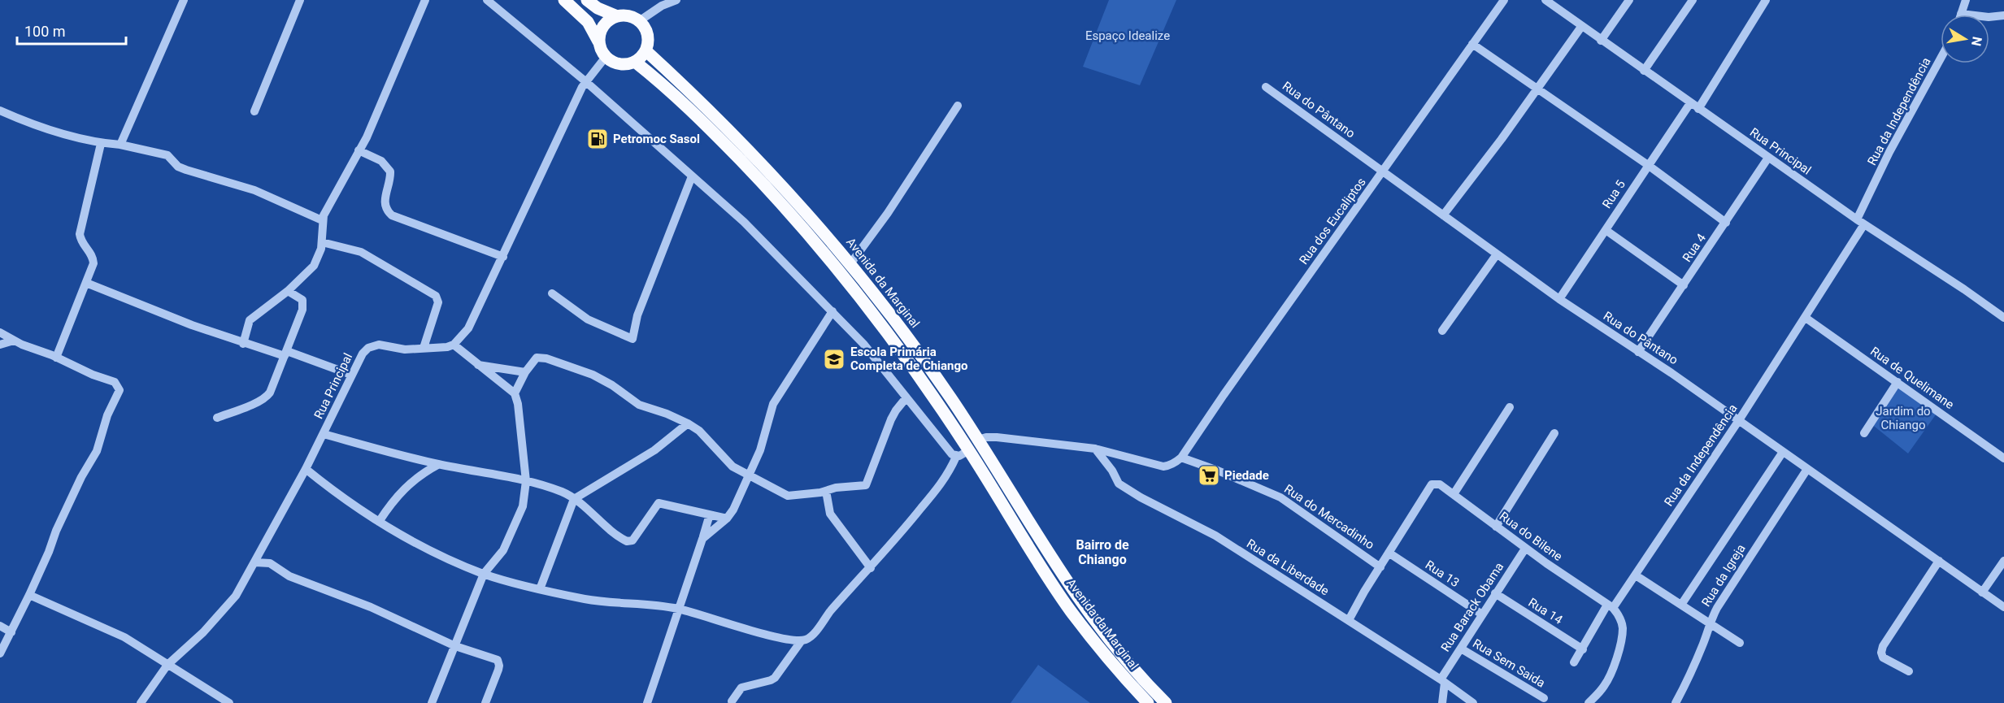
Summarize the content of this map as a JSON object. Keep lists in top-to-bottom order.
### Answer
{
  "streets": {
    "main road": ["Avenida da Marginal"],
    "street": [
      "Rua do Pântano",
      "Rua da Independência",
      "Rua Principal",
      "Rua 5",
      "Rua dos Eucaliptos",
      "Rua 4",
      "Rua de Quelimane",
      "Rua do Mercadinho",
      "Rua do Bilene",
      "Rua da Liberdade",
      "Rua 13",
      "Rua da Igreja",
      "Rua Barack Obama",
      "Rua 14",
      "Rua Sem Saida"
    ]
  },
  "crossings": [
    ["Rua do Pântano", "Rua da Independência"],
    ["Rua do Pântano", "Rua 5"],
    ["Rua do Pântano", "Rua dos Eucaliptos"],
    ["Rua do Pântano", "Rua 4"],
    ["Rua do Pântano", "Rua da Igreja"],
    ["Rua da Independência", "Rua Principal"],
    ["Rua da Independência", "Rua de Quelimane"],
    ["Rua da Independência", "Rua do Bilene"],
    ["Rua da Independência", "Rua 14"],
    ["Rua Principal", "Rua 5"],
    ["Rua Principal", "Rua 4"],
    ["Rua dos Eucaliptos", "Rua do Mercadinho"],
    ["Rua do Bilene", "Rua 13"],
    ["Rua do Bilene", "Rua Barack Obama"],
    ["Rua da Liberdade", "Rua Barack Obama"],
    ["Rua 13", "Rua Barack Obama"],
    ["Rua Barack Obama", "Rua 14"],
    ["Rua Barack Obama", "Rua Sem Saida"]
  ],
  "districts": ["Bairro de Chiango"],
  "parks": ["Espaço Idealize", "Jardim do Chiango"],
  "places": {
    "fuel station": ["Petromoc Sasol"],
    "school or university": ["Escola Primária Completa de Chiango"],
    "supermarket": ["Piedade"]
  },
  "scale_bar": "100 m",
  "north": "right"
}
